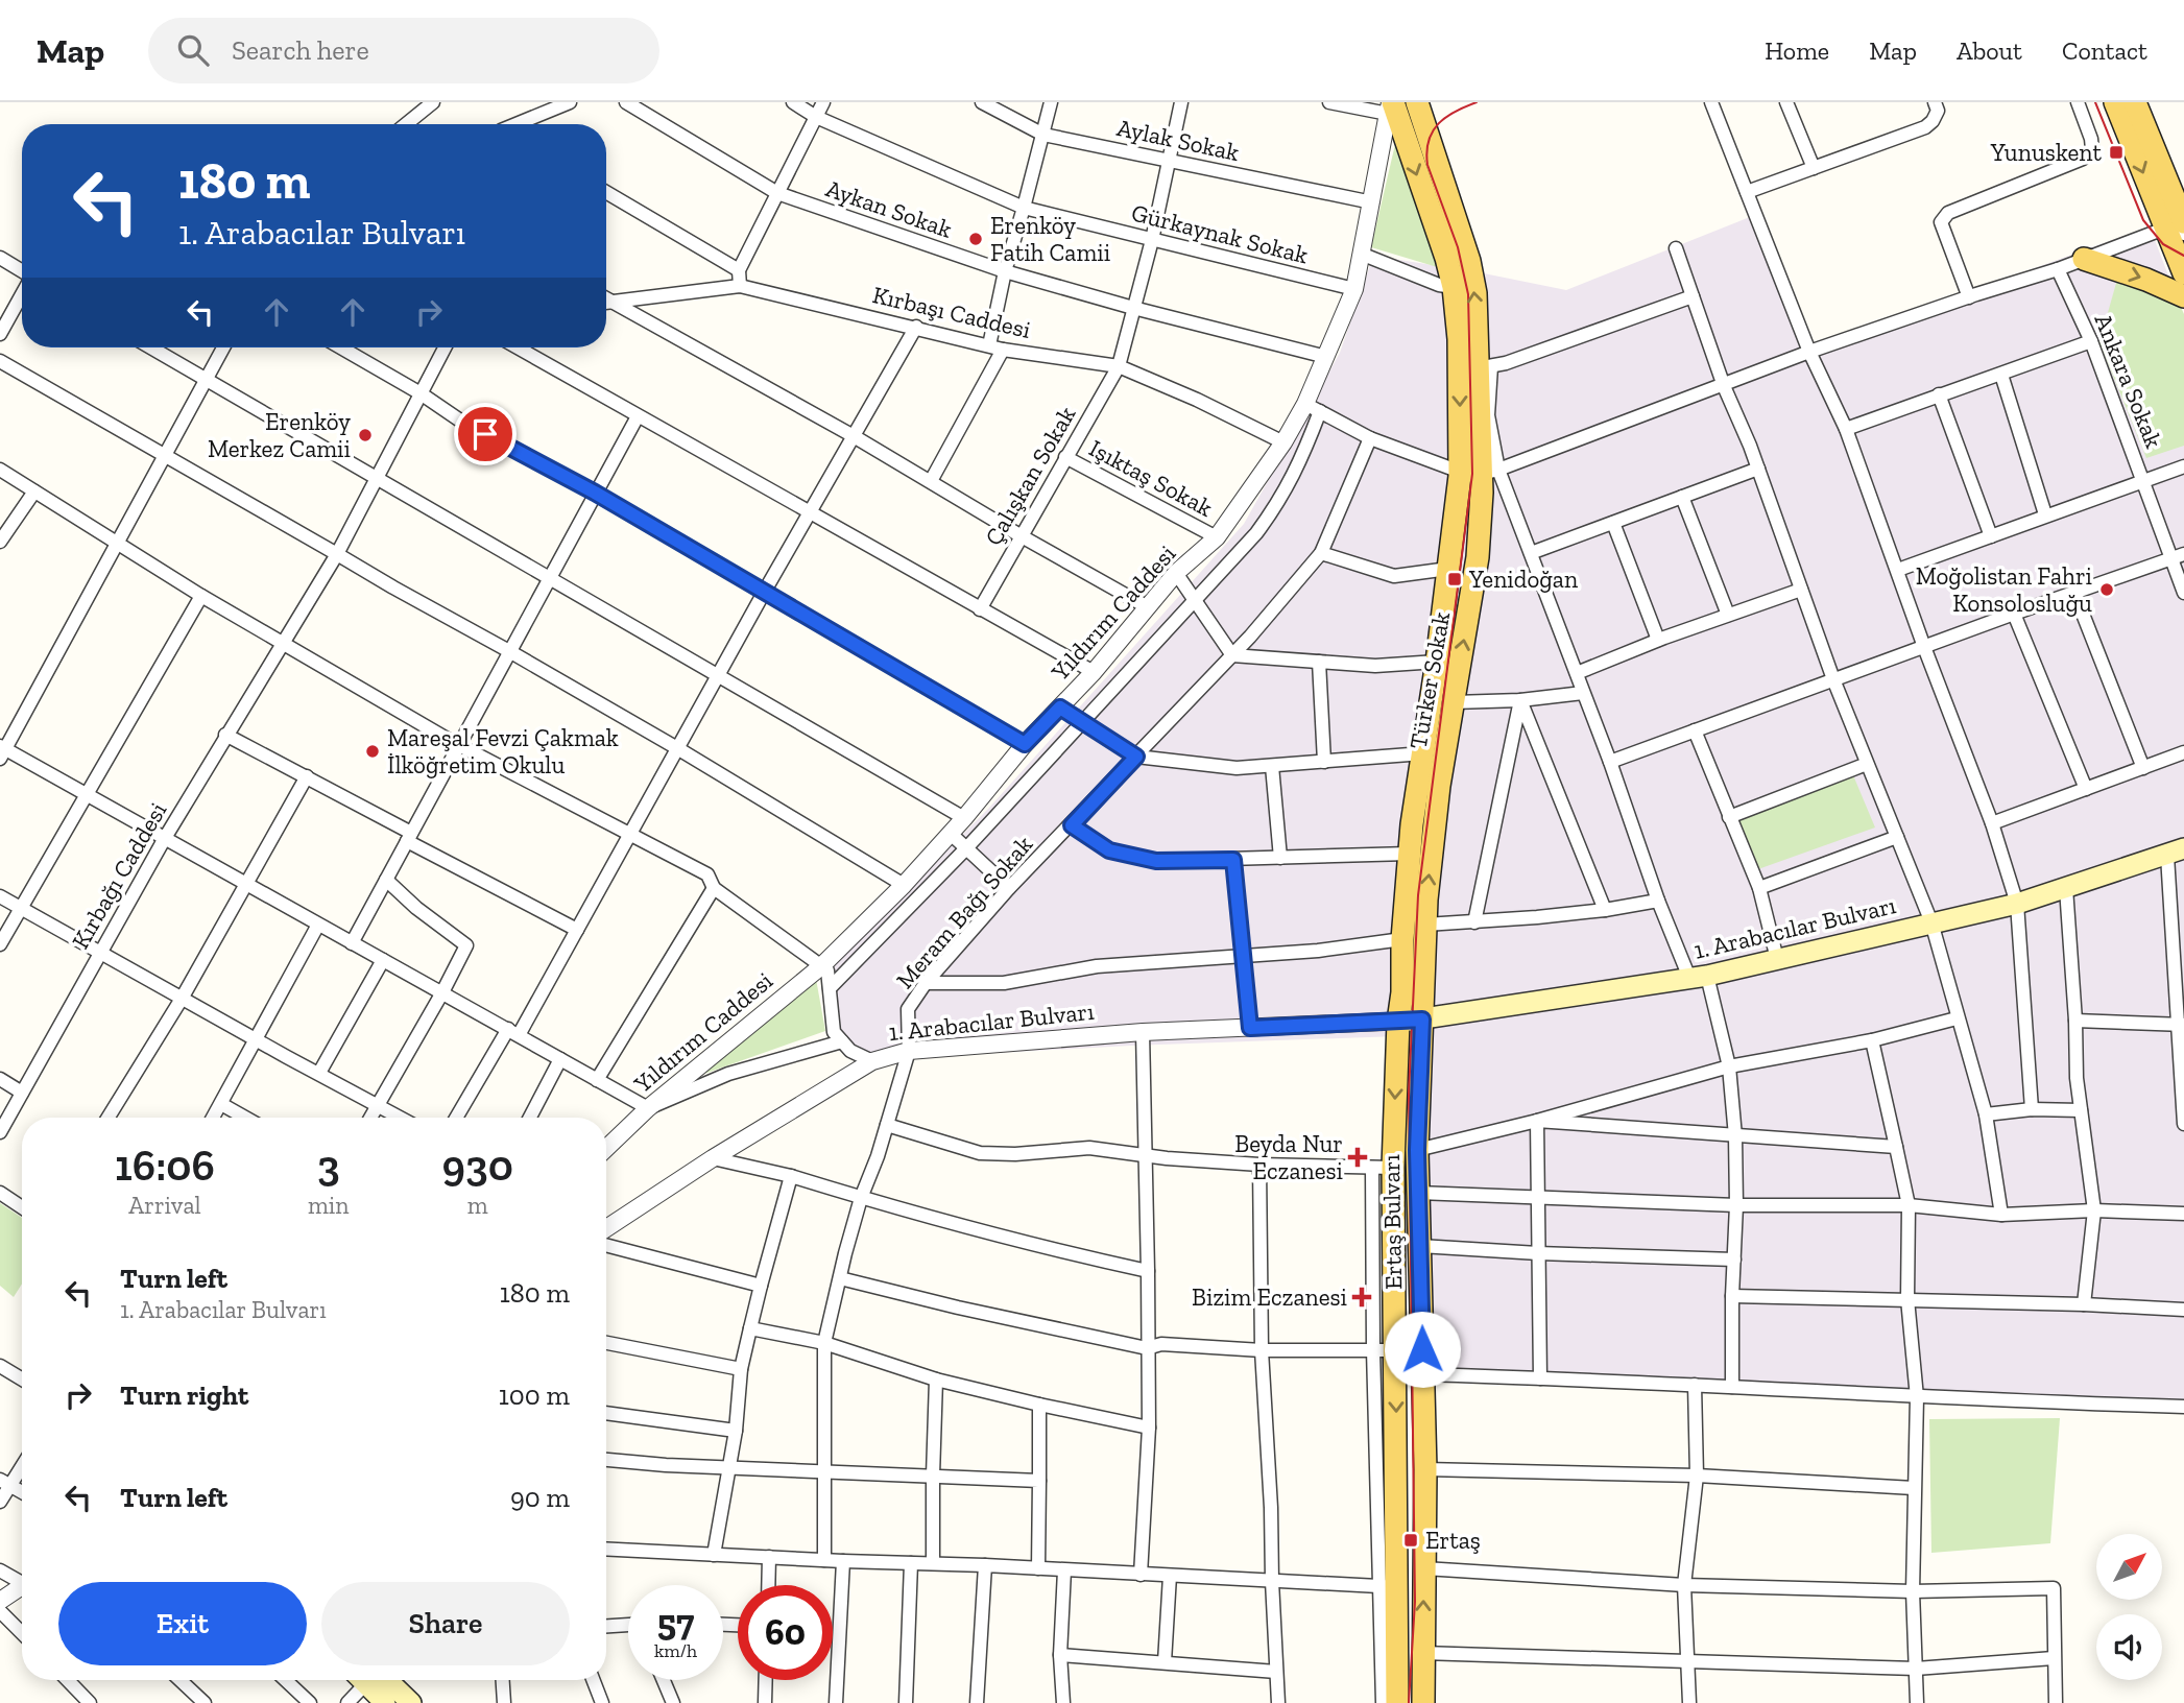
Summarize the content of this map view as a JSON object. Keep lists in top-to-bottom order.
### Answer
{
  "streets": {
    "main road": ["Türker Sokak", "1. Arabacılar Bulvarı", "Ertaş Bulvarı"],
    "street": [
      "Aylak Sokak",
      "Aykan Sokak",
      "Gürkaynak Sokak",
      "Kırbaşı Caddesi",
      "Ankara Sokak",
      "Çalışkan Sokak",
      "Işıktaş Sokak",
      "Yıldırım Caddesi",
      "Kırbağı Caddesi",
      "Meram Bağı Sokak"
    ]
  },
  "crossings": [
    ["Aylak Sokak", "Çalışkan Sokak"],
    ["Aylak Sokak", "Yıldırım Caddesi"],
    ["Aykan Sokak", "Çalışkan Sokak"],
    ["Aykan Sokak", "Yıldırım Caddesi"],
    ["Gürkaynak Sokak", "Çalışkan Sokak"],
    ["Gürkaynak Sokak", "Yıldırım Caddesi"],
    ["Kırbaşı Caddesi", "Çalışkan Sokak"],
    ["Kırbaşı Caddesi", "Yıldırım Caddesi"],
    ["Çalışkan Sokak", "Işıktaş Sokak"],
    ["Işıktaş Sokak", "Yıldırım Caddesi"],
    ["Türker Sokak", "1. Arabacılar Bulvarı"],
    ["Türker Sokak", "Ertaş Bulvarı"],
    ["Meram Bağı Sokak", "1. Arabacılar Bulvarı"],
    ["1. Arabacılar Bulvarı", "Ertaş Bulvarı"]
  ],
  "places": {
    "transit": ["Yunuskent", "Yenidoğan", "Ertaş"],
    "other": [
      "Erenköy Fatih Camii",
      "Erenköy Merkez Camii",
      "Moğolistan Fahri Konsolosluğu",
      "Mareşal Fevzi Çakmak İlköğretim Okulu"
    ],
    "health": ["Beyda Nur Eczanesi", "Bizim Eczanesi"]
  },
  "north": "top right",
  "page": {
    "header": "Map",
    "search": "Search here",
    "nav": [
      "Home",
      "Map",
      "About",
      "Contact"
    ],
    "turn": ["180 m", "1. Arabacılar Bulvarı"],
    "eta": [
      "16:06",
      "Arrival",
      "3",
      "min",
      "930",
      "m"
    ],
    "list": [
      {
        "name": "Turn left",
        "note": "1. Arabacılar Bulvarı",
        "value": "180 m"
      },
      {
        "name": "Turn right",
        "value": "100 m"
      },
      {
        "name": "Turn left",
        "value": "90 m"
      }
    ],
    "buttons": ["Exit", "Share"],
    "speed": "57 km/h",
    "limit": "60"
  }
}
